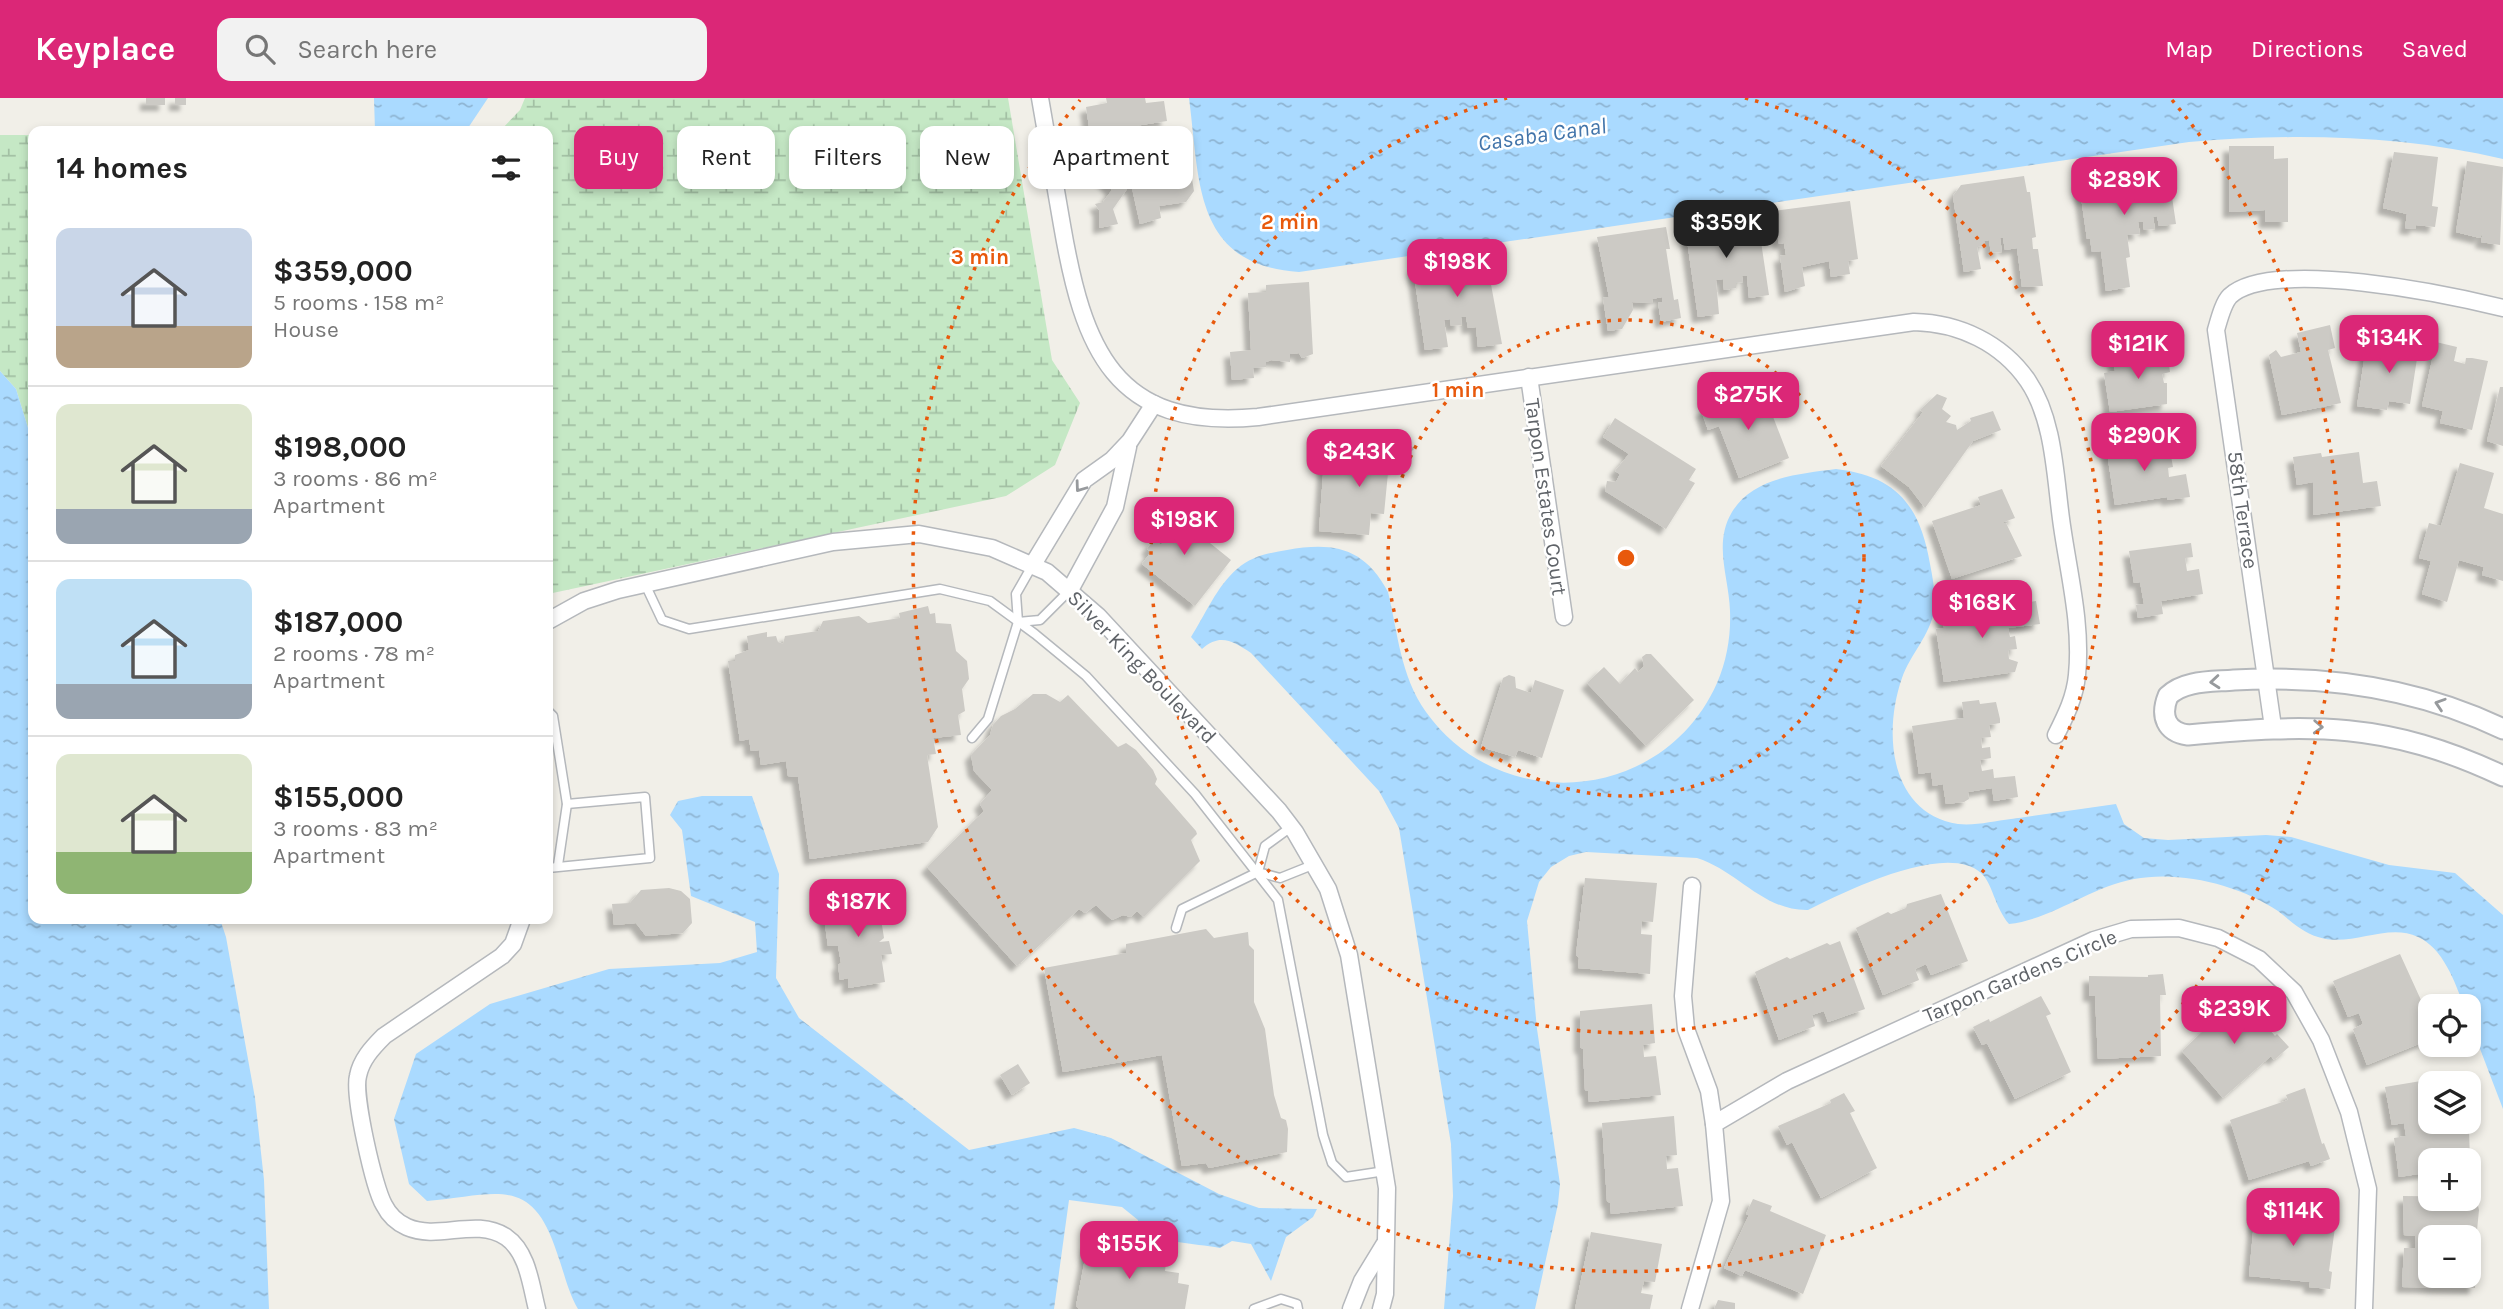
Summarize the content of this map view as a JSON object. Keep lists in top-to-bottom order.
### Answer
{
  "streets": {
    "street": [
      "Tarpon Estates Court",
      "58th Terrace",
      "Silver King Boulevard",
      "Tarpon Gardens Circle"
    ]
  },
  "water": ["Casaba Canal"],
  "page": {
    "header": "Keyplace",
    "search": "Search here",
    "nav": ["Map", "Directions", "Saved"],
    "chip": [
      "Buy",
      "Rent",
      "Filters",
      "New",
      "Apartment"
    ],
    "heading": "14 homes",
    "price": [
      "$289K",
      "$359K",
      "$198K",
      "$134K",
      "$121K",
      "$275K",
      "$290K",
      "$243K",
      "$198K",
      "$168K",
      "$187K",
      "$239K",
      "$114K",
      "$155K"
    ],
    "list": [
      {
        "name": "$359,000",
        "note": "5 rooms · 158 m² · House"
      },
      {
        "name": "$198,000",
        "note": "3 rooms · 86 m² · Apartment"
      },
      {
        "name": "$187,000",
        "note": "2 rooms · 78 m² · Apartment"
      },
      {
        "name": "$155,000",
        "note": "3 rooms · 83 m² · Apartment"
      }
    ],
    "map_buttons": ["+", "−"]
  },
  "rings": ["2 min", "3 min", "1 min"]
}
